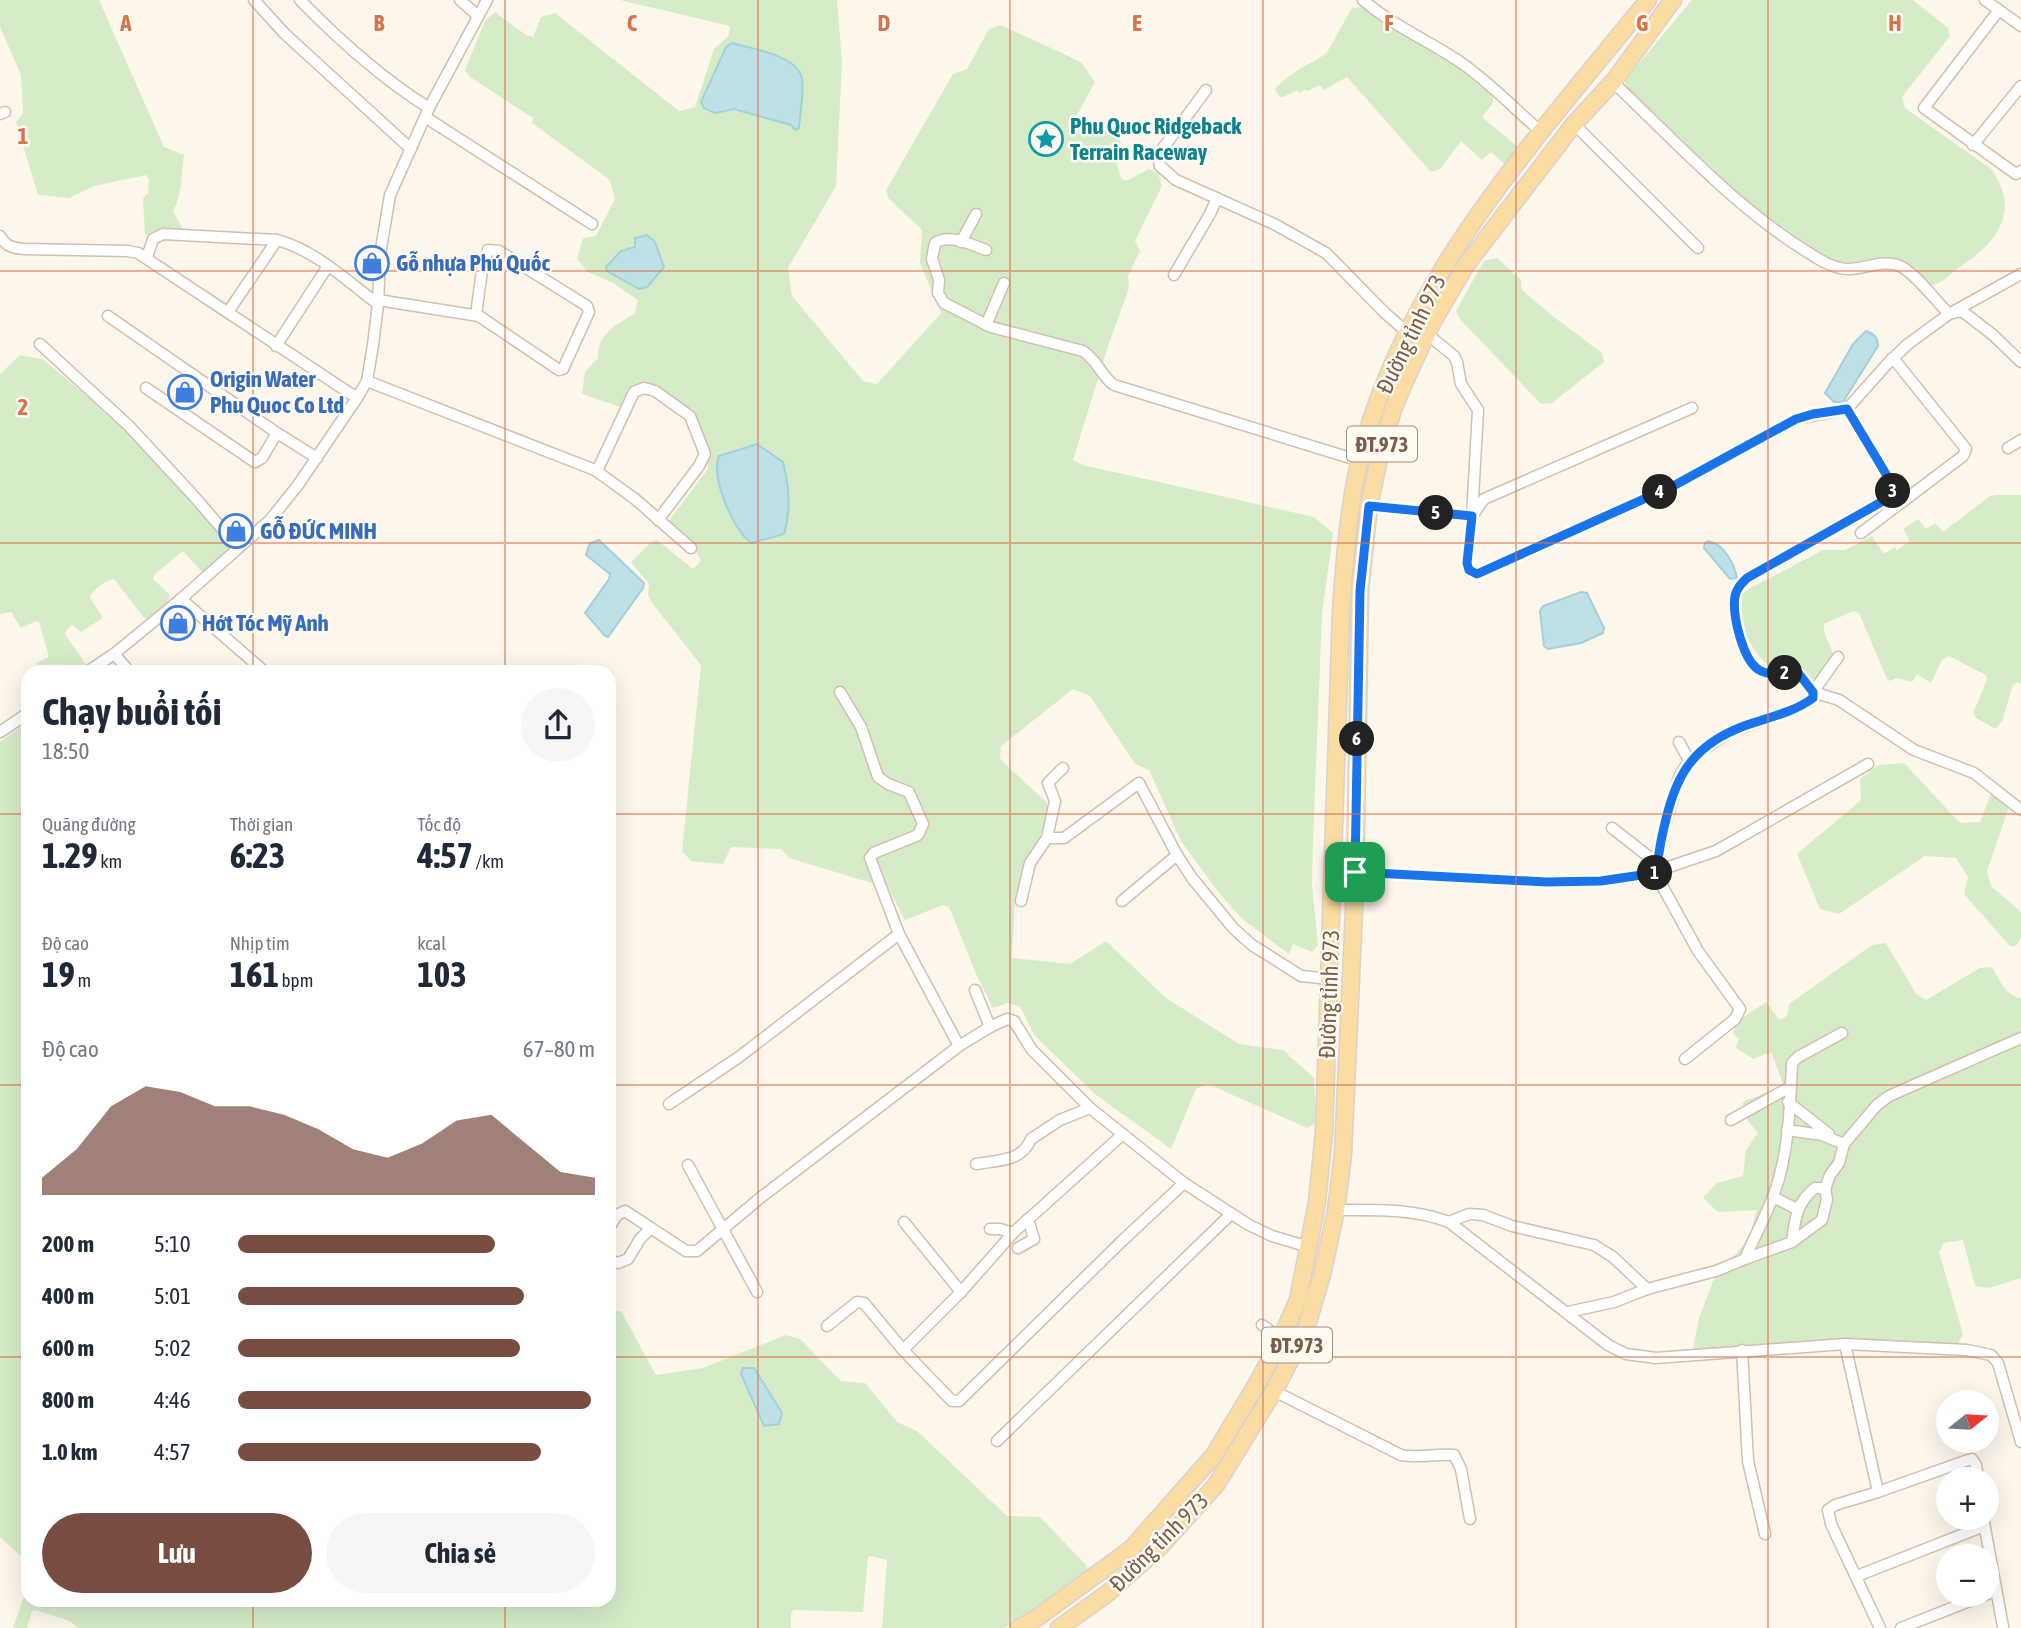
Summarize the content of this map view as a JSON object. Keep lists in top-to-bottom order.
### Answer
{
  "streets": {
    "main road": ["Đường tỉnh 973", "ĐT.973"]
  },
  "places": {
    "place": ["Phu Quoc Ridgeback Terrain Raceway"],
    "shop": [
      "Gỗ nhựa Phú Quốc",
      "Origin Water Phu Quoc Co Ltd",
      "GỖ ĐỨC MINH",
      "Hớt Tóc Mỹ Anh"
    ]
  },
  "north": "right",
  "page": {
    "pins": [
      "3",
      "4",
      "5",
      "2",
      "6",
      "1"
    ],
    "heading": ["Chạy buổi tối", "18:50"],
    "stats": [
      ["Quãng đường", "1.29 km"],
      ["Thời gian", "6:23"],
      ["Tốc độ", "4:57 /km"],
      ["Độ cao", "19 m"],
      ["Nhịp tim", "161 bpm"],
      ["kcal", "103"]
    ],
    "chart": ["Độ cao", "67–80 m"],
    "list": [
      {
        "name": "200 m",
        "note": "5:10"
      },
      {
        "name": "400 m",
        "note": "5:01"
      },
      {
        "name": "600 m",
        "note": "5:02"
      },
      {
        "name": "800 m",
        "note": "4:46"
      },
      {
        "name": "1.0 km",
        "note": "4:57"
      }
    ],
    "map_buttons": ["+", "−"],
    "buttons": ["Lưu", "Chia sẻ"]
  },
  "grid": {
    "columns": [
      "A",
      "B",
      "C",
      "D",
      "E",
      "F",
      "G",
      "H"
    ],
    "rows": ["1", "2"]
  }
}
